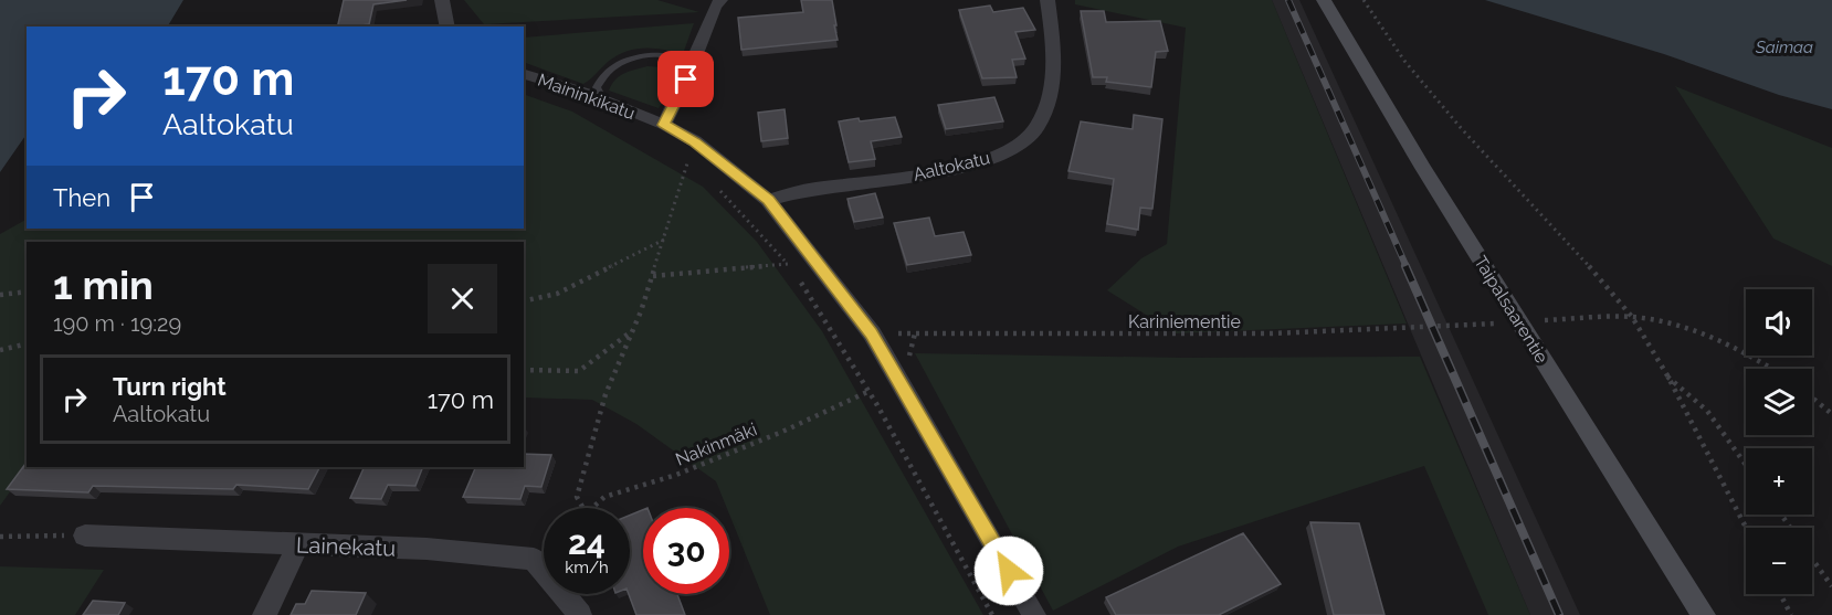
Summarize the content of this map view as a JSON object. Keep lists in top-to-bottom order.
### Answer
{
  "streets": {
    "main road": ["Taipalsaarentie"],
    "street": ["Maininkikatu", "Aaltokatu", "Lainekatu"],
    "path": ["Kariniementie", "Nakinmäki"]
  },
  "crossings": [
    ["Maininkikatu", "Aaltokatu"],
    ["Maininkikatu", "Kariniementie"]
  ],
  "water": ["Saimaa"],
  "page": {
    "turn": ["170 m", "Aaltokatu"],
    "then": "Then",
    "heading": ["1 min", "190 m · 19:29"],
    "map_buttons": ["+", "−"],
    "list": [
      {
        "name": "Turn right",
        "note": "Aaltokatu",
        "value": "170 m"
      }
    ],
    "speed": "24 km/h",
    "limit": "30"
  }
}
